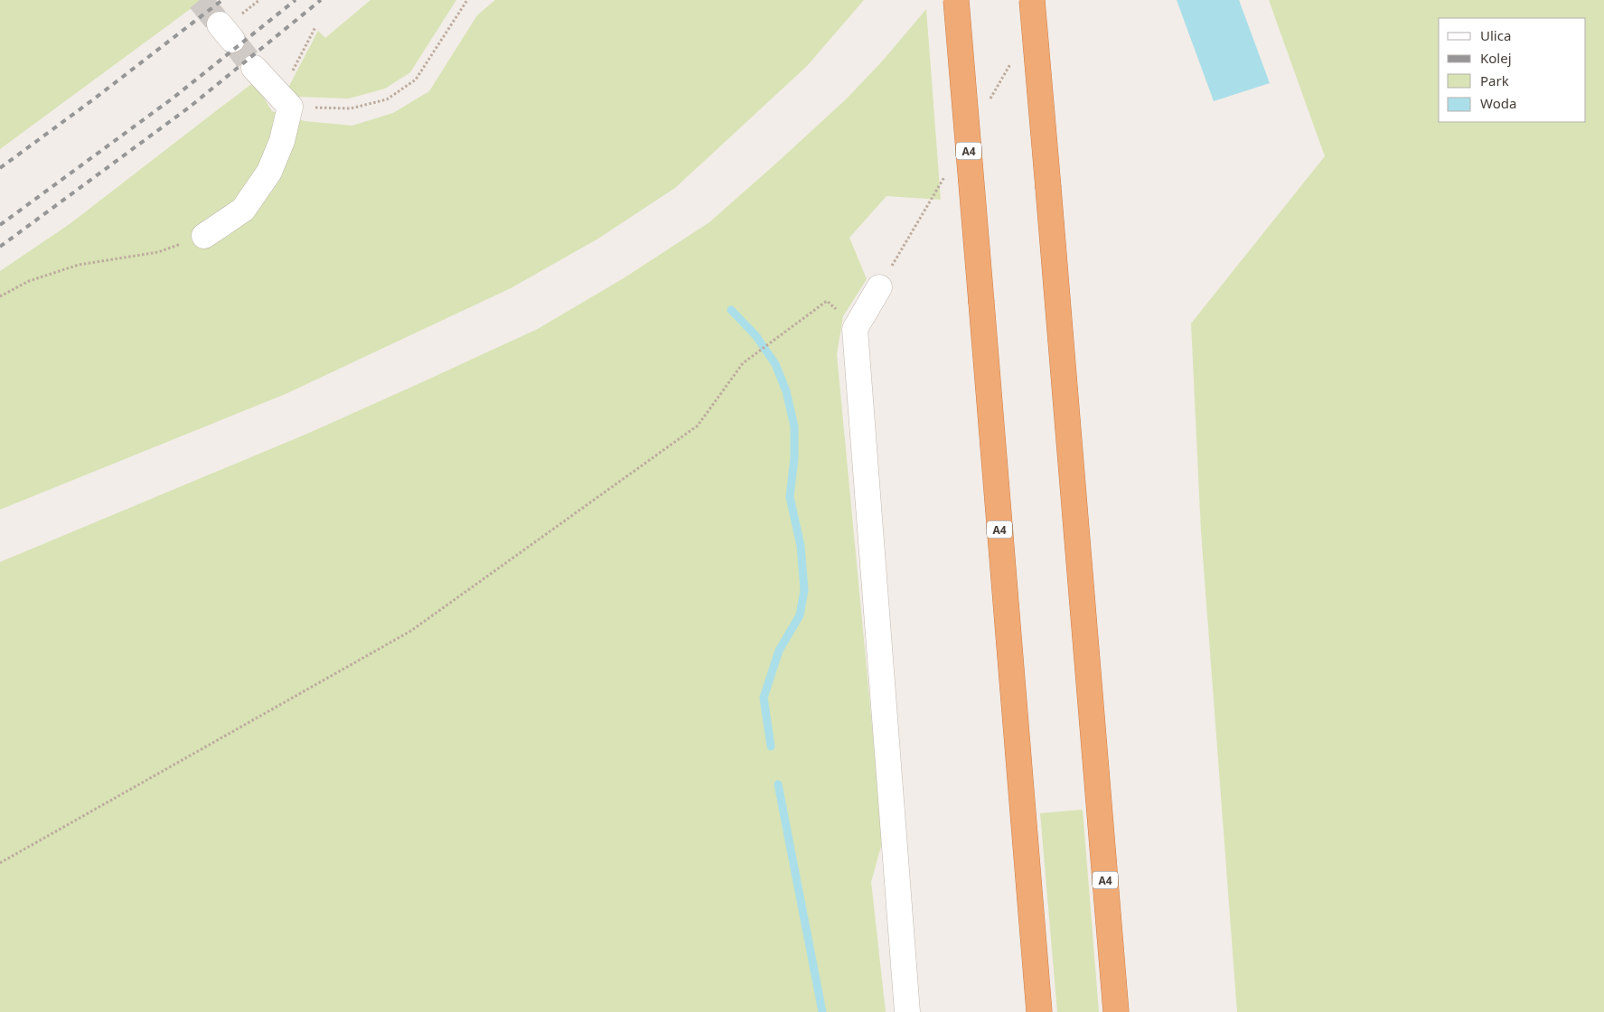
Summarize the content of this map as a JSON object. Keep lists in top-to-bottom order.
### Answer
{
  "streets": {
    "highway": ["A4"]
  },
  "legend": [
    "Ulica",
    "Kolej",
    "Park",
    "Woda"
  ]
}
